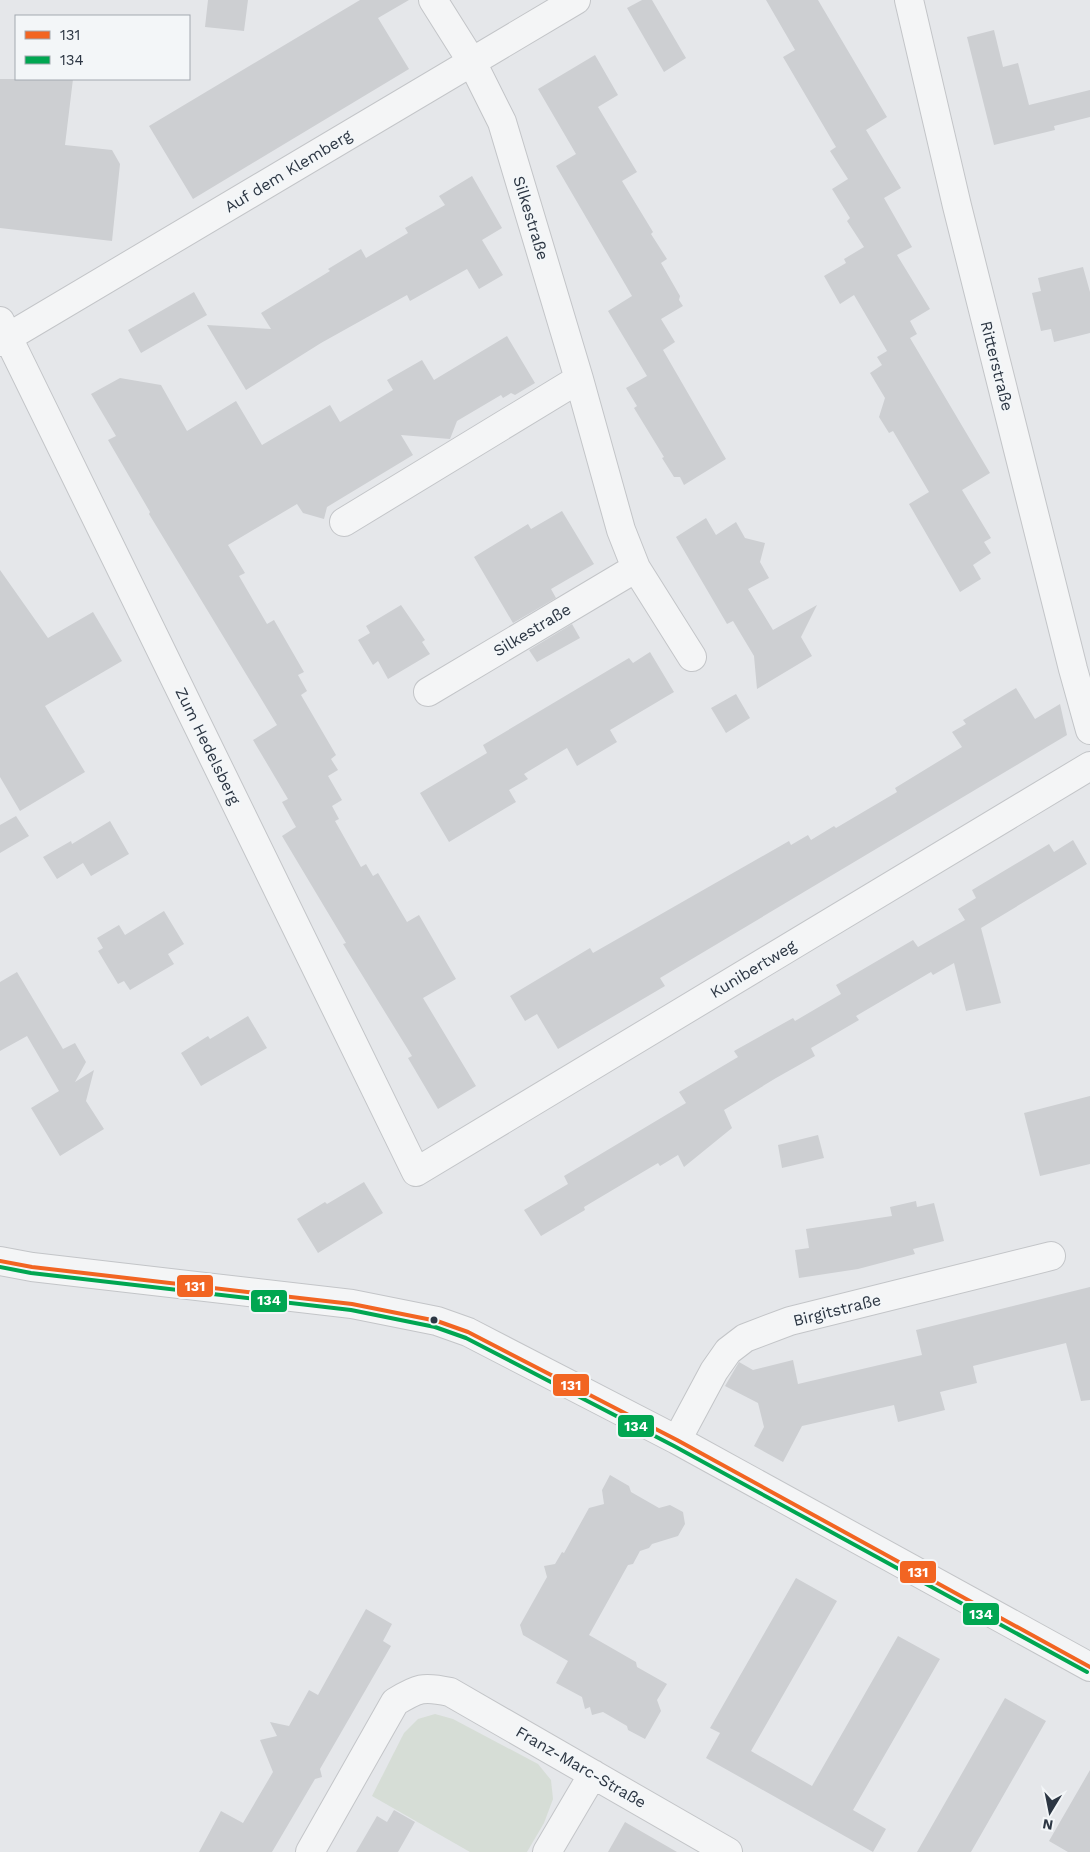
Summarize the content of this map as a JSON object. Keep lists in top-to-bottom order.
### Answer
{
  "streets": {
    "street": [
      "Auf dem Klemberg",
      "Silkestraße",
      "Ritterstraße",
      "Zum Hedelsberg",
      "Kunibertweg",
      "Birgitstraße",
      "Franz-Marc-Straße"
    ]
  },
  "crossings": [
    ["Auf dem Klemberg", "Silkestraße"],
    ["Auf dem Klemberg", "Zum Hedelsberg"],
    ["Zum Hedelsberg", "Kunibertweg"]
  ],
  "lines": ["transit line 131", "transit line 134"],
  "legend": ["131", "134"],
  "north": "bottom"
}
